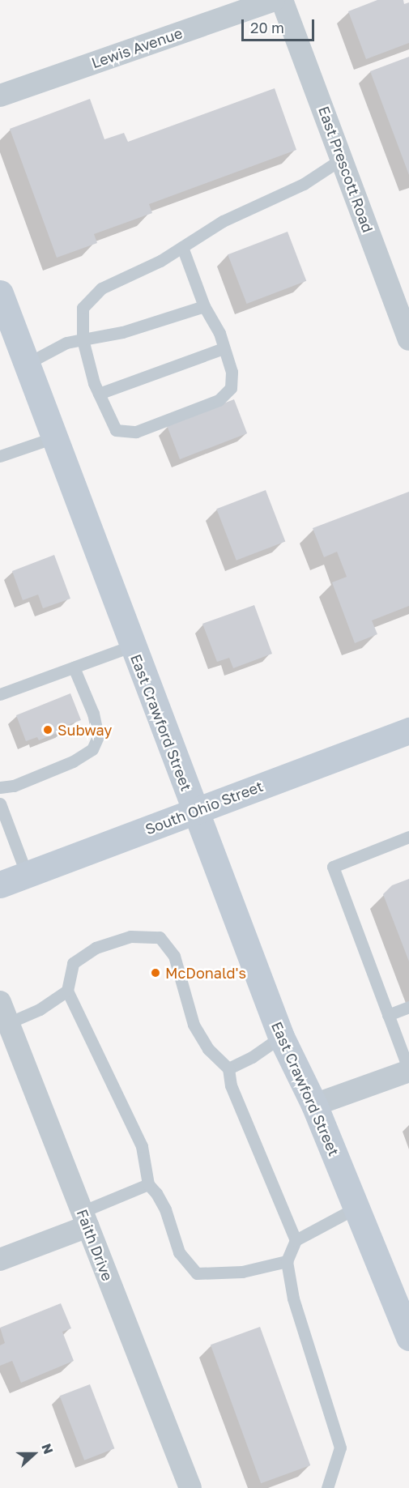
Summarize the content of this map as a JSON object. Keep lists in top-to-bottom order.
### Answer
{
  "streets": {
    "main road": ["East Crawford Street", "South Ohio Street"],
    "street": ["Lewis Avenue", "East Prescott Road", "Faith Drive"]
  },
  "crossings": [
    ["East Crawford Street", "South Ohio Street"]
  ],
  "places": ["Subway", "McDonald's"],
  "scale_bar": "20 m",
  "north": "right"
}
